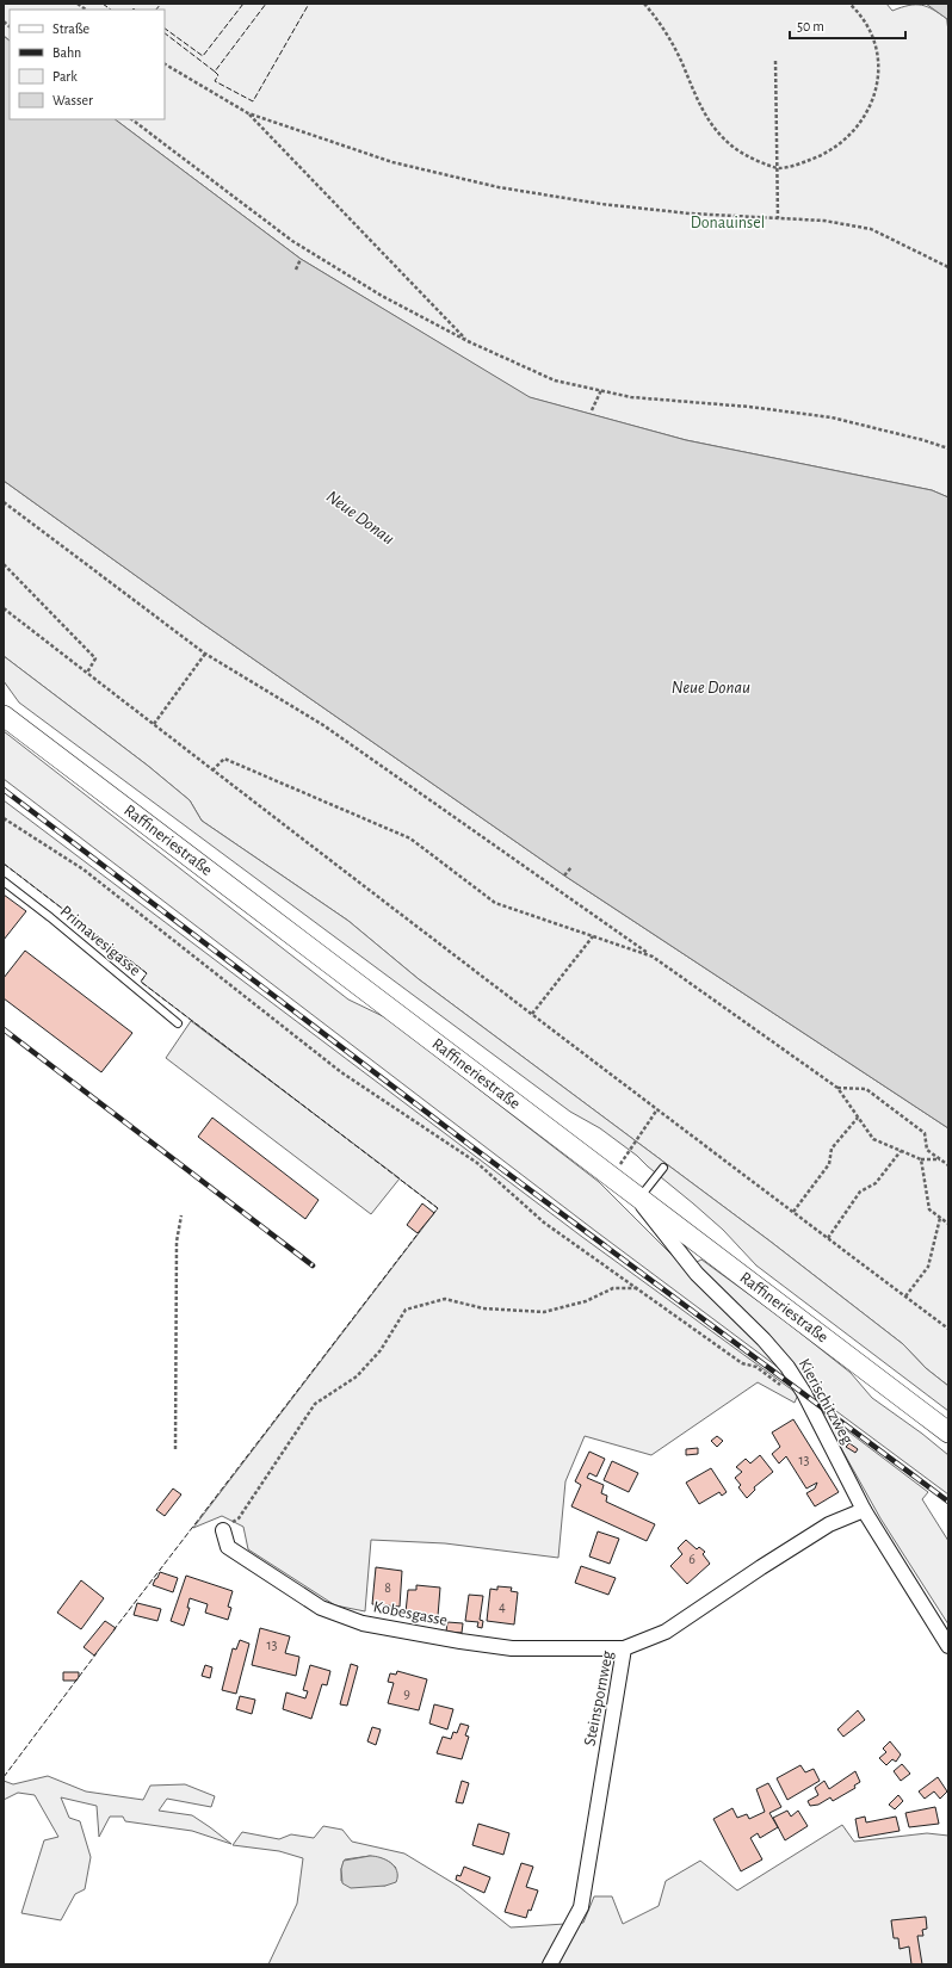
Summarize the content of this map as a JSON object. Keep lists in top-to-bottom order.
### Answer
{
  "streets": {
    "main road": ["Raffineriestraße"],
    "street": ["Kierischitzweg", "Kobesgasse", "Steinspornweg"],
    "lane": ["Primavesigasse"]
  },
  "crossings": [
    ["Raffineriestraße", "Kierischitzweg"],
    ["Kierischitzweg", "Steinspornweg"],
    ["Kobesgasse", "Steinspornweg"]
  ],
  "water": ["Neue Donau"],
  "parks": ["Donauinsel"],
  "house_numbers": [
    "13",
    "6",
    "8",
    "4",
    "13",
    "9"
  ],
  "legend": [
    "Straße",
    "Bahn",
    "Park",
    "Wasser"
  ],
  "scale_bar": "50 m"
}
